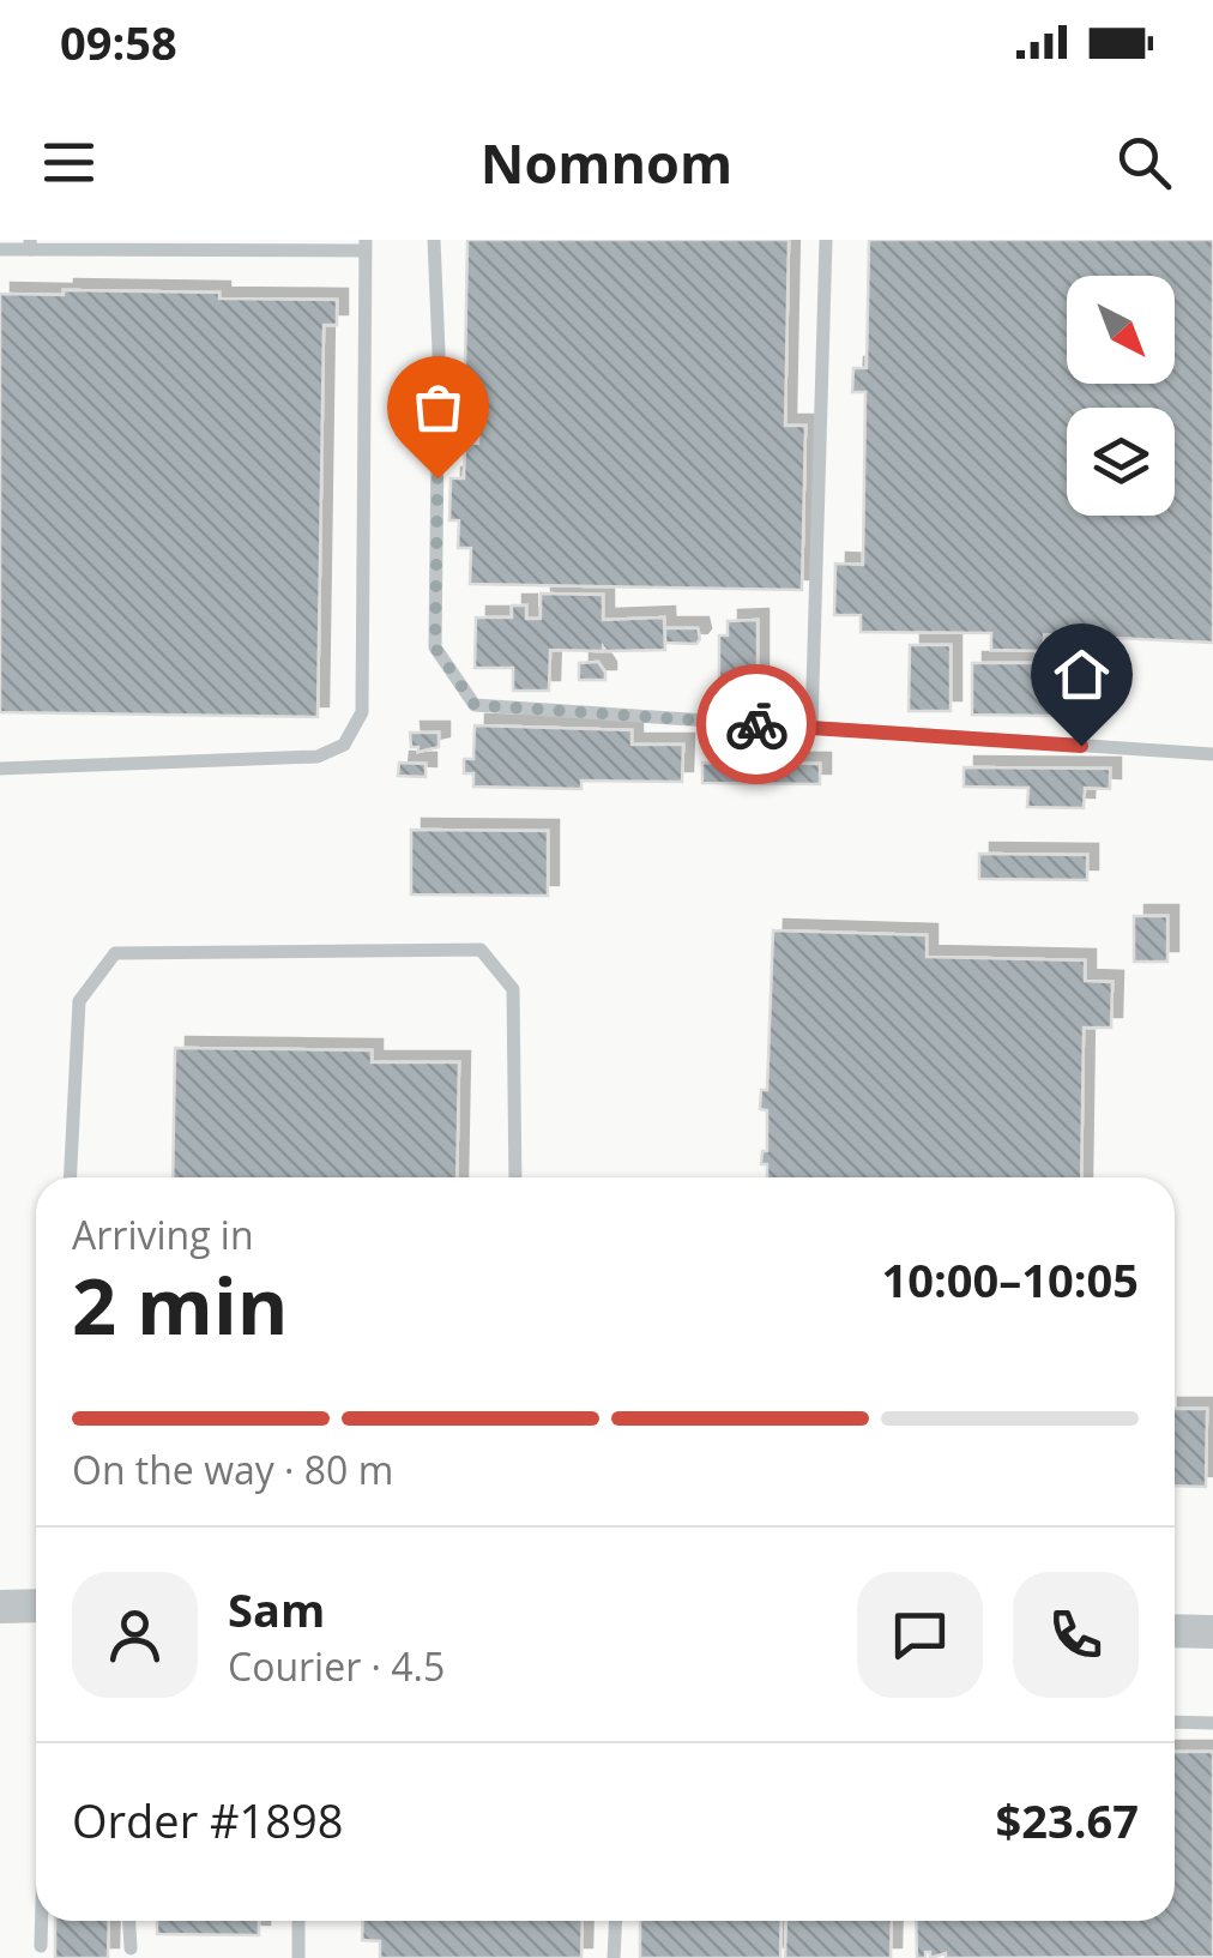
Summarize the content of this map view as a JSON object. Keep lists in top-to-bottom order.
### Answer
{
  "north": "bottom right",
  "page": {
    "status": "09:58",
    "header": "Nomnom",
    "heading": ["2 min", "Arriving in", "10:00–10:05"],
    "panel": [
      "Sam",
      "Courier · 4.5",
      "Order #1898",
      "$23.67"
    ],
    "bar": "On the way · 80 m"
  }
}
